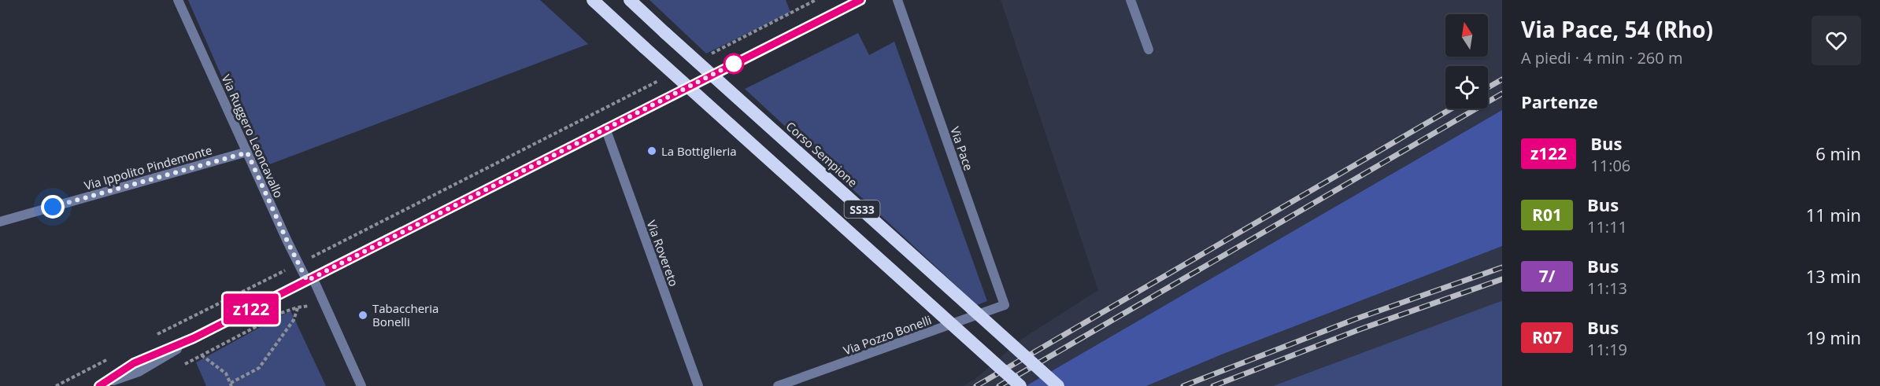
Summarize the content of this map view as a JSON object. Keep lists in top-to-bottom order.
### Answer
{
  "streets": {
    "highway": ["Corso Sempione", "SS33"],
    "street": [
      "Via Ruggero Leoncavallo",
      "Via Pace",
      "Via Ippolito Pindemonte",
      "Via Rovereto",
      "Via Pozzo Bonelli"
    ]
  },
  "crossings": [
    ["Via Ruggero Leoncavallo", "Via Ippolito Pindemonte"],
    ["Via Pace", "Via Pozzo Bonelli"]
  ],
  "places": ["La Bottiglieria", "Tabaccheria Bonelli"],
  "lines": ["bus line z122"],
  "north": "top",
  "page": {
    "on_map": "z122",
    "heading": [
      ["Via Pace, 54 (Rho)", "A piedi · 4 min · 260 m"],
      "Partenze"
    ],
    "list": [
      {
        "mark": "z122",
        "name": "Bus",
        "note": "11:06",
        "value": "6 min"
      },
      {
        "mark": "R01",
        "name": "Bus",
        "note": "11:11",
        "value": "11 min"
      },
      {
        "mark": "7/",
        "name": "Bus",
        "note": "11:13",
        "value": "13 min"
      },
      {
        "mark": "R07",
        "name": "Bus",
        "note": "11:19",
        "value": "19 min"
      }
    ]
  }
}
